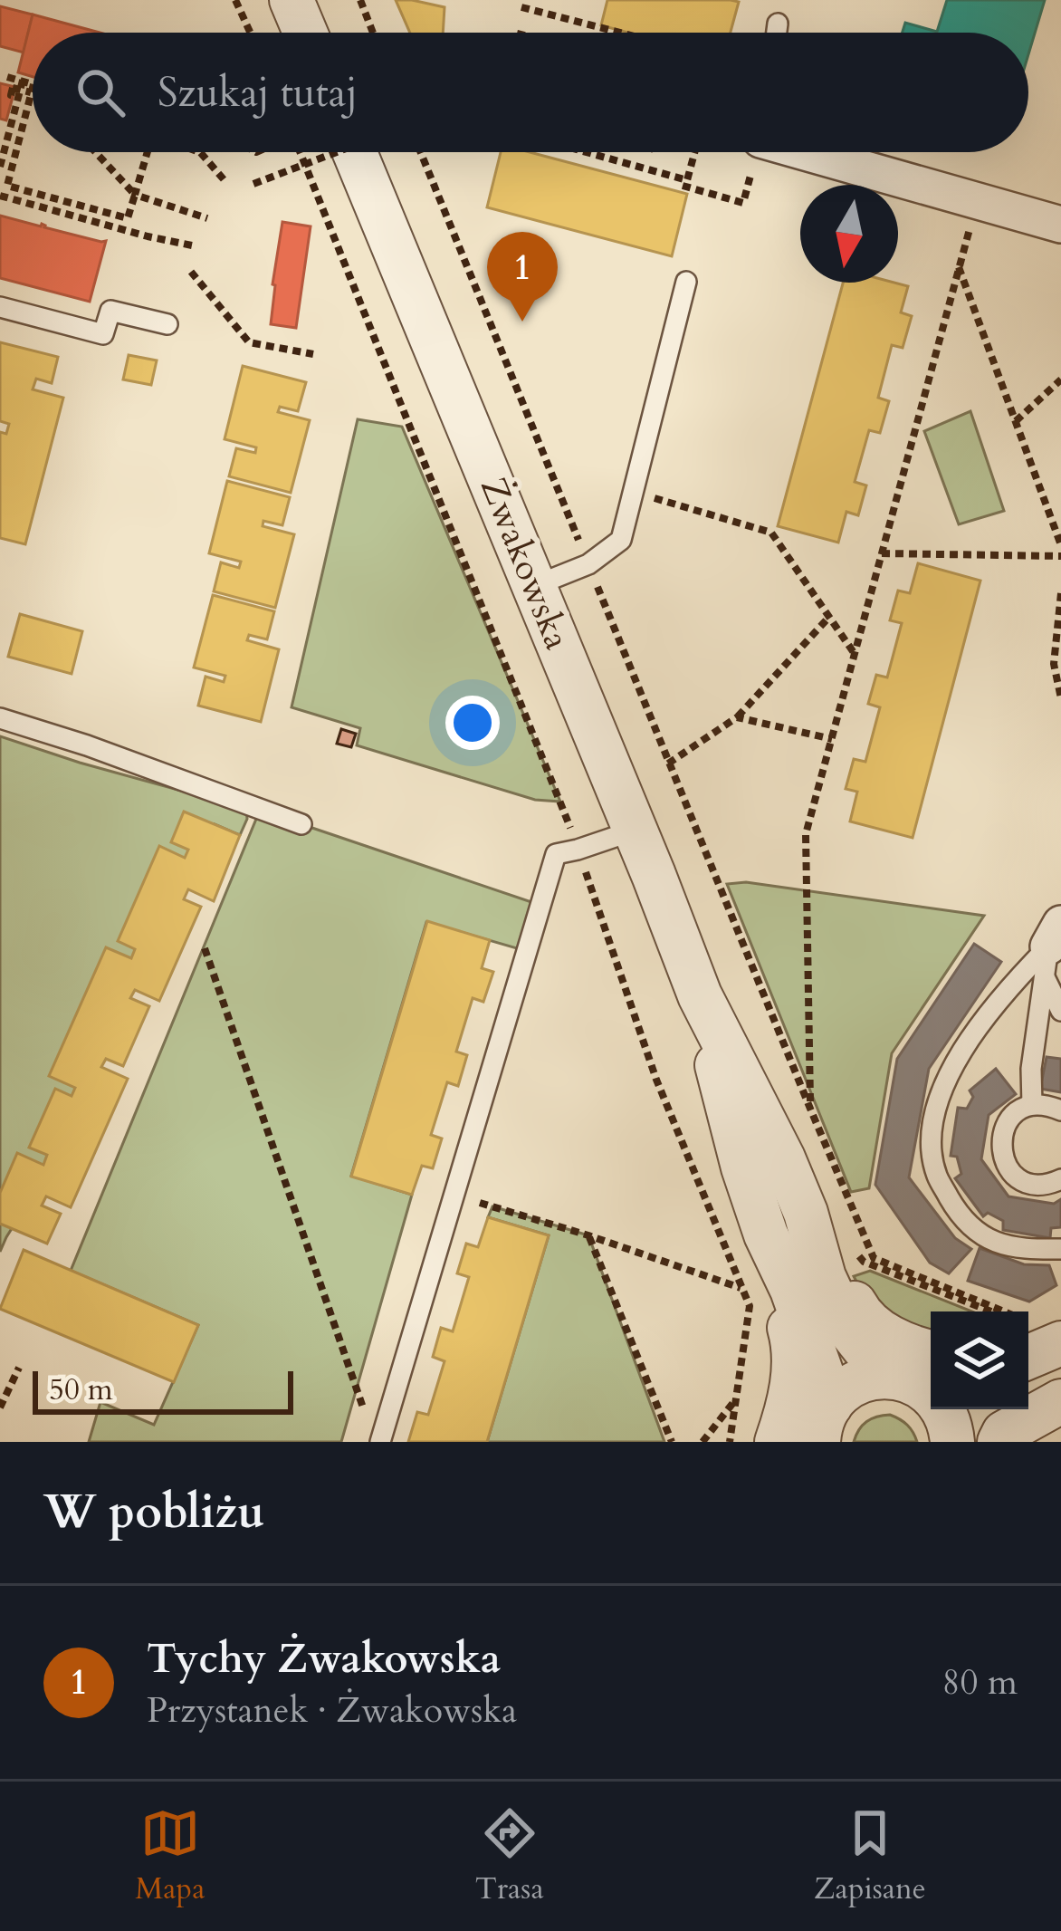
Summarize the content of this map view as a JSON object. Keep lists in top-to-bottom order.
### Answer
{
  "streets": {
    "street": ["Żwakowska"]
  },
  "scale_bar": "50 m",
  "north": "bottom",
  "page": {
    "search": "Szukaj tutaj",
    "pins": "1",
    "scale": "50 m",
    "heading": "W pobliżu",
    "list": [
      {
        "mark": "1",
        "name": "Tychy Żwakowska",
        "note": "Przystanek · Żwakowska",
        "value": "80 m"
      }
    ],
    "nav": ["Mapa", "Trasa", "Zapisane"]
  }
}
